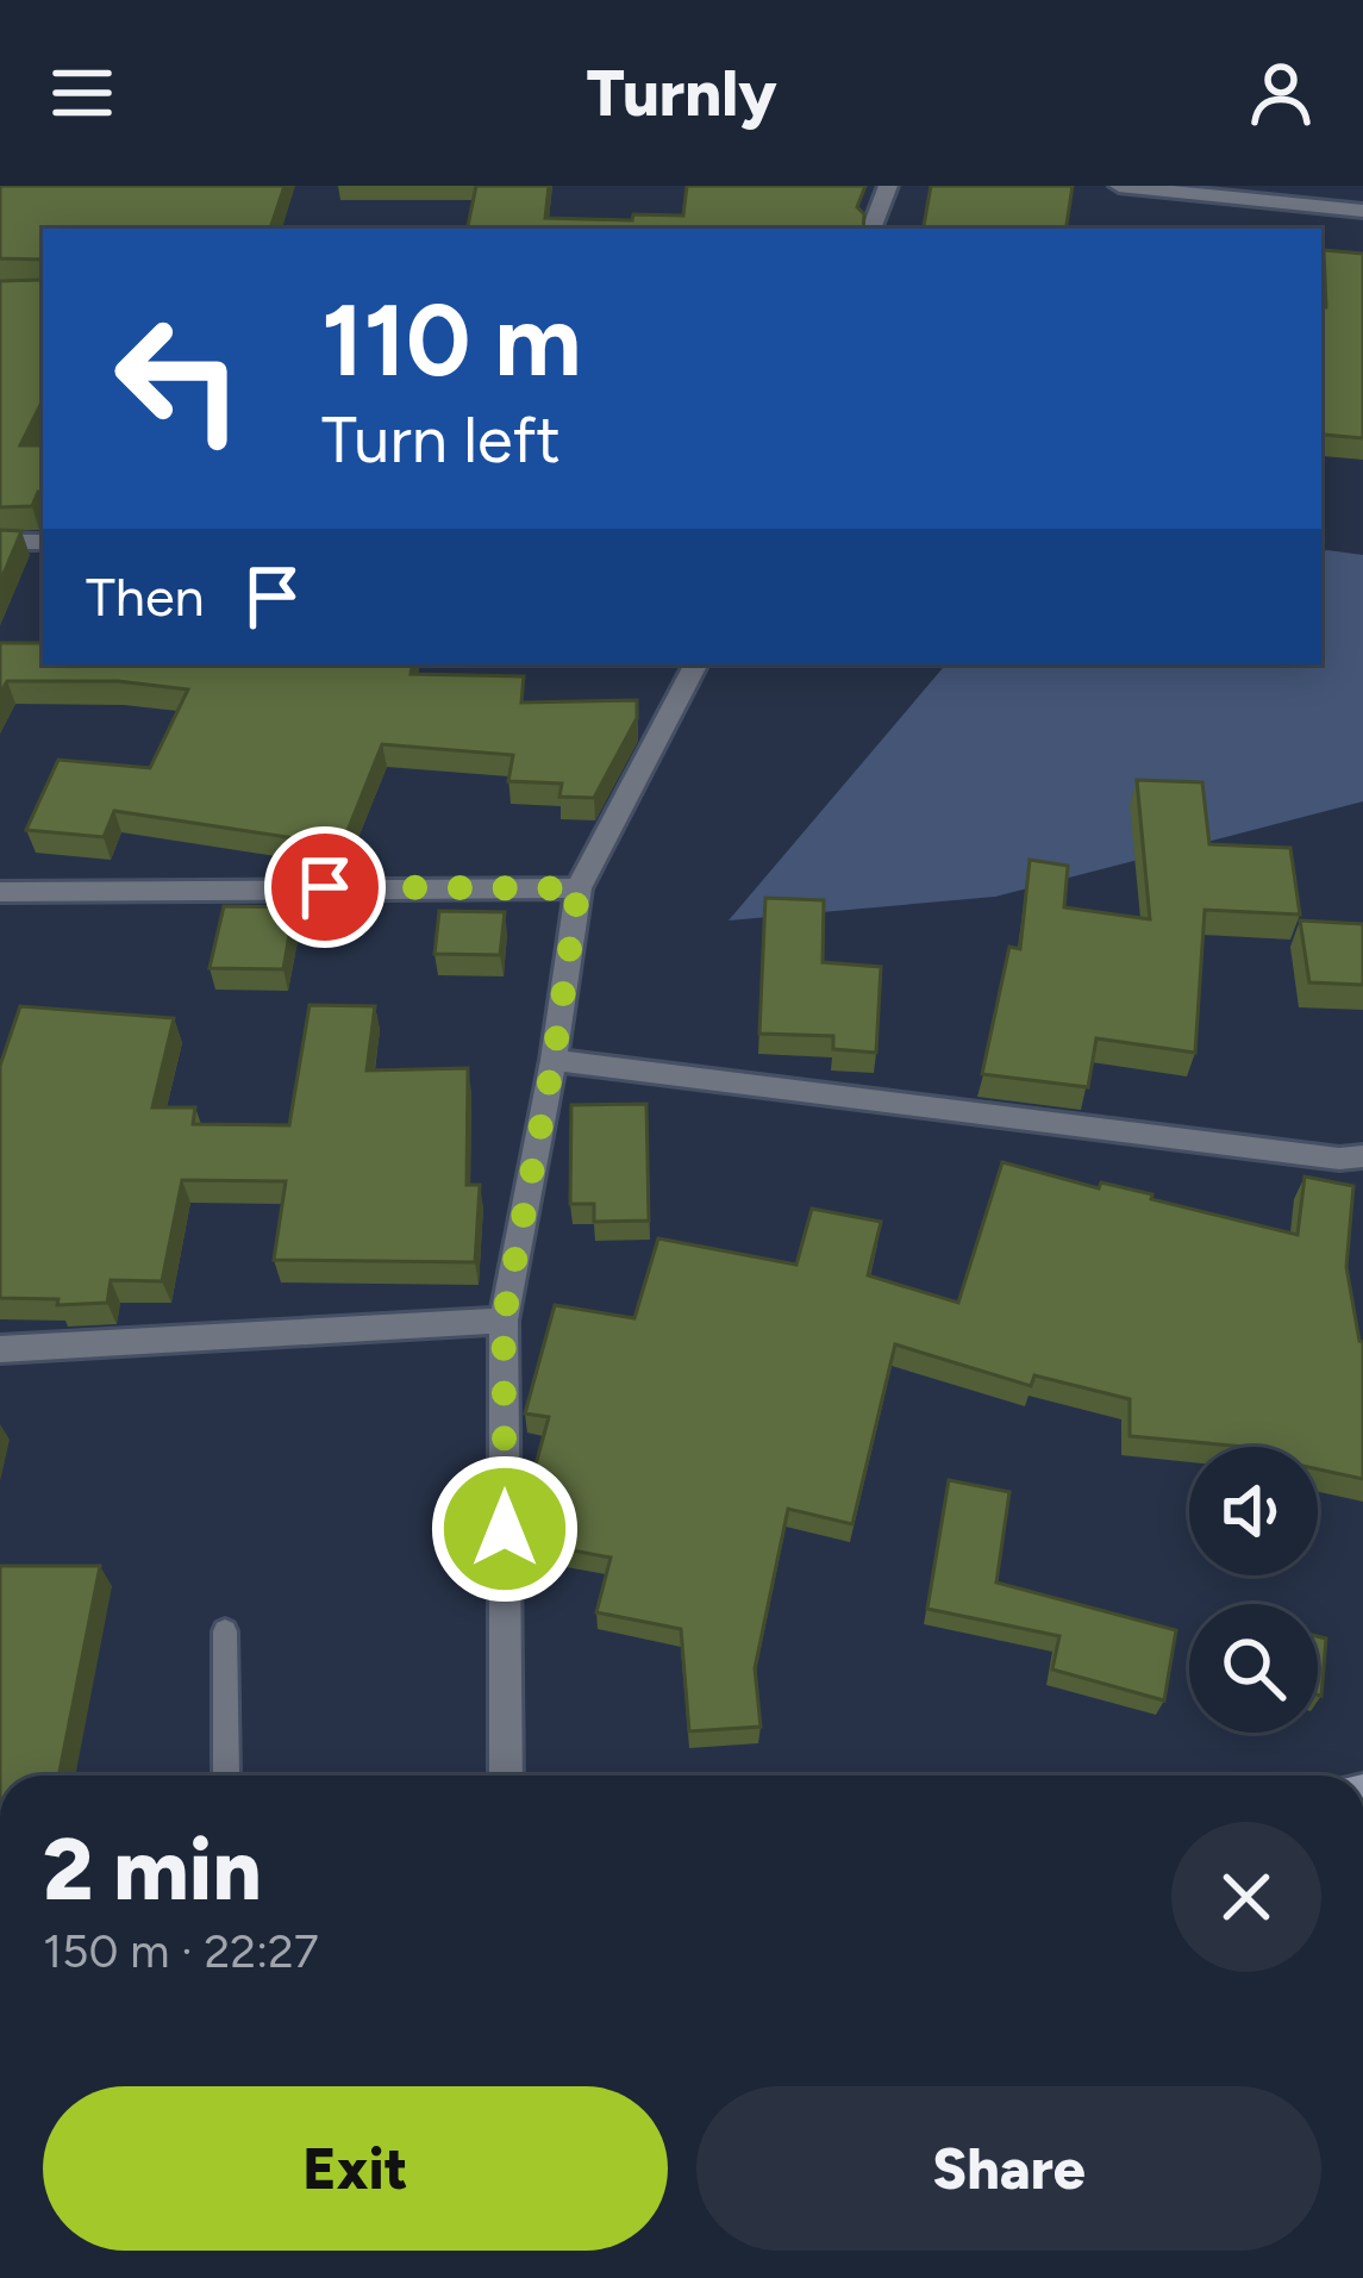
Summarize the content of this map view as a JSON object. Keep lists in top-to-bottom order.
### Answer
{
  "page": {
    "header": "Turnly",
    "turn": ["110 m", "Turn left"],
    "then": "Then",
    "heading": ["2 min", "150 m · 22:27"],
    "buttons": ["Exit", "Share"]
  }
}
